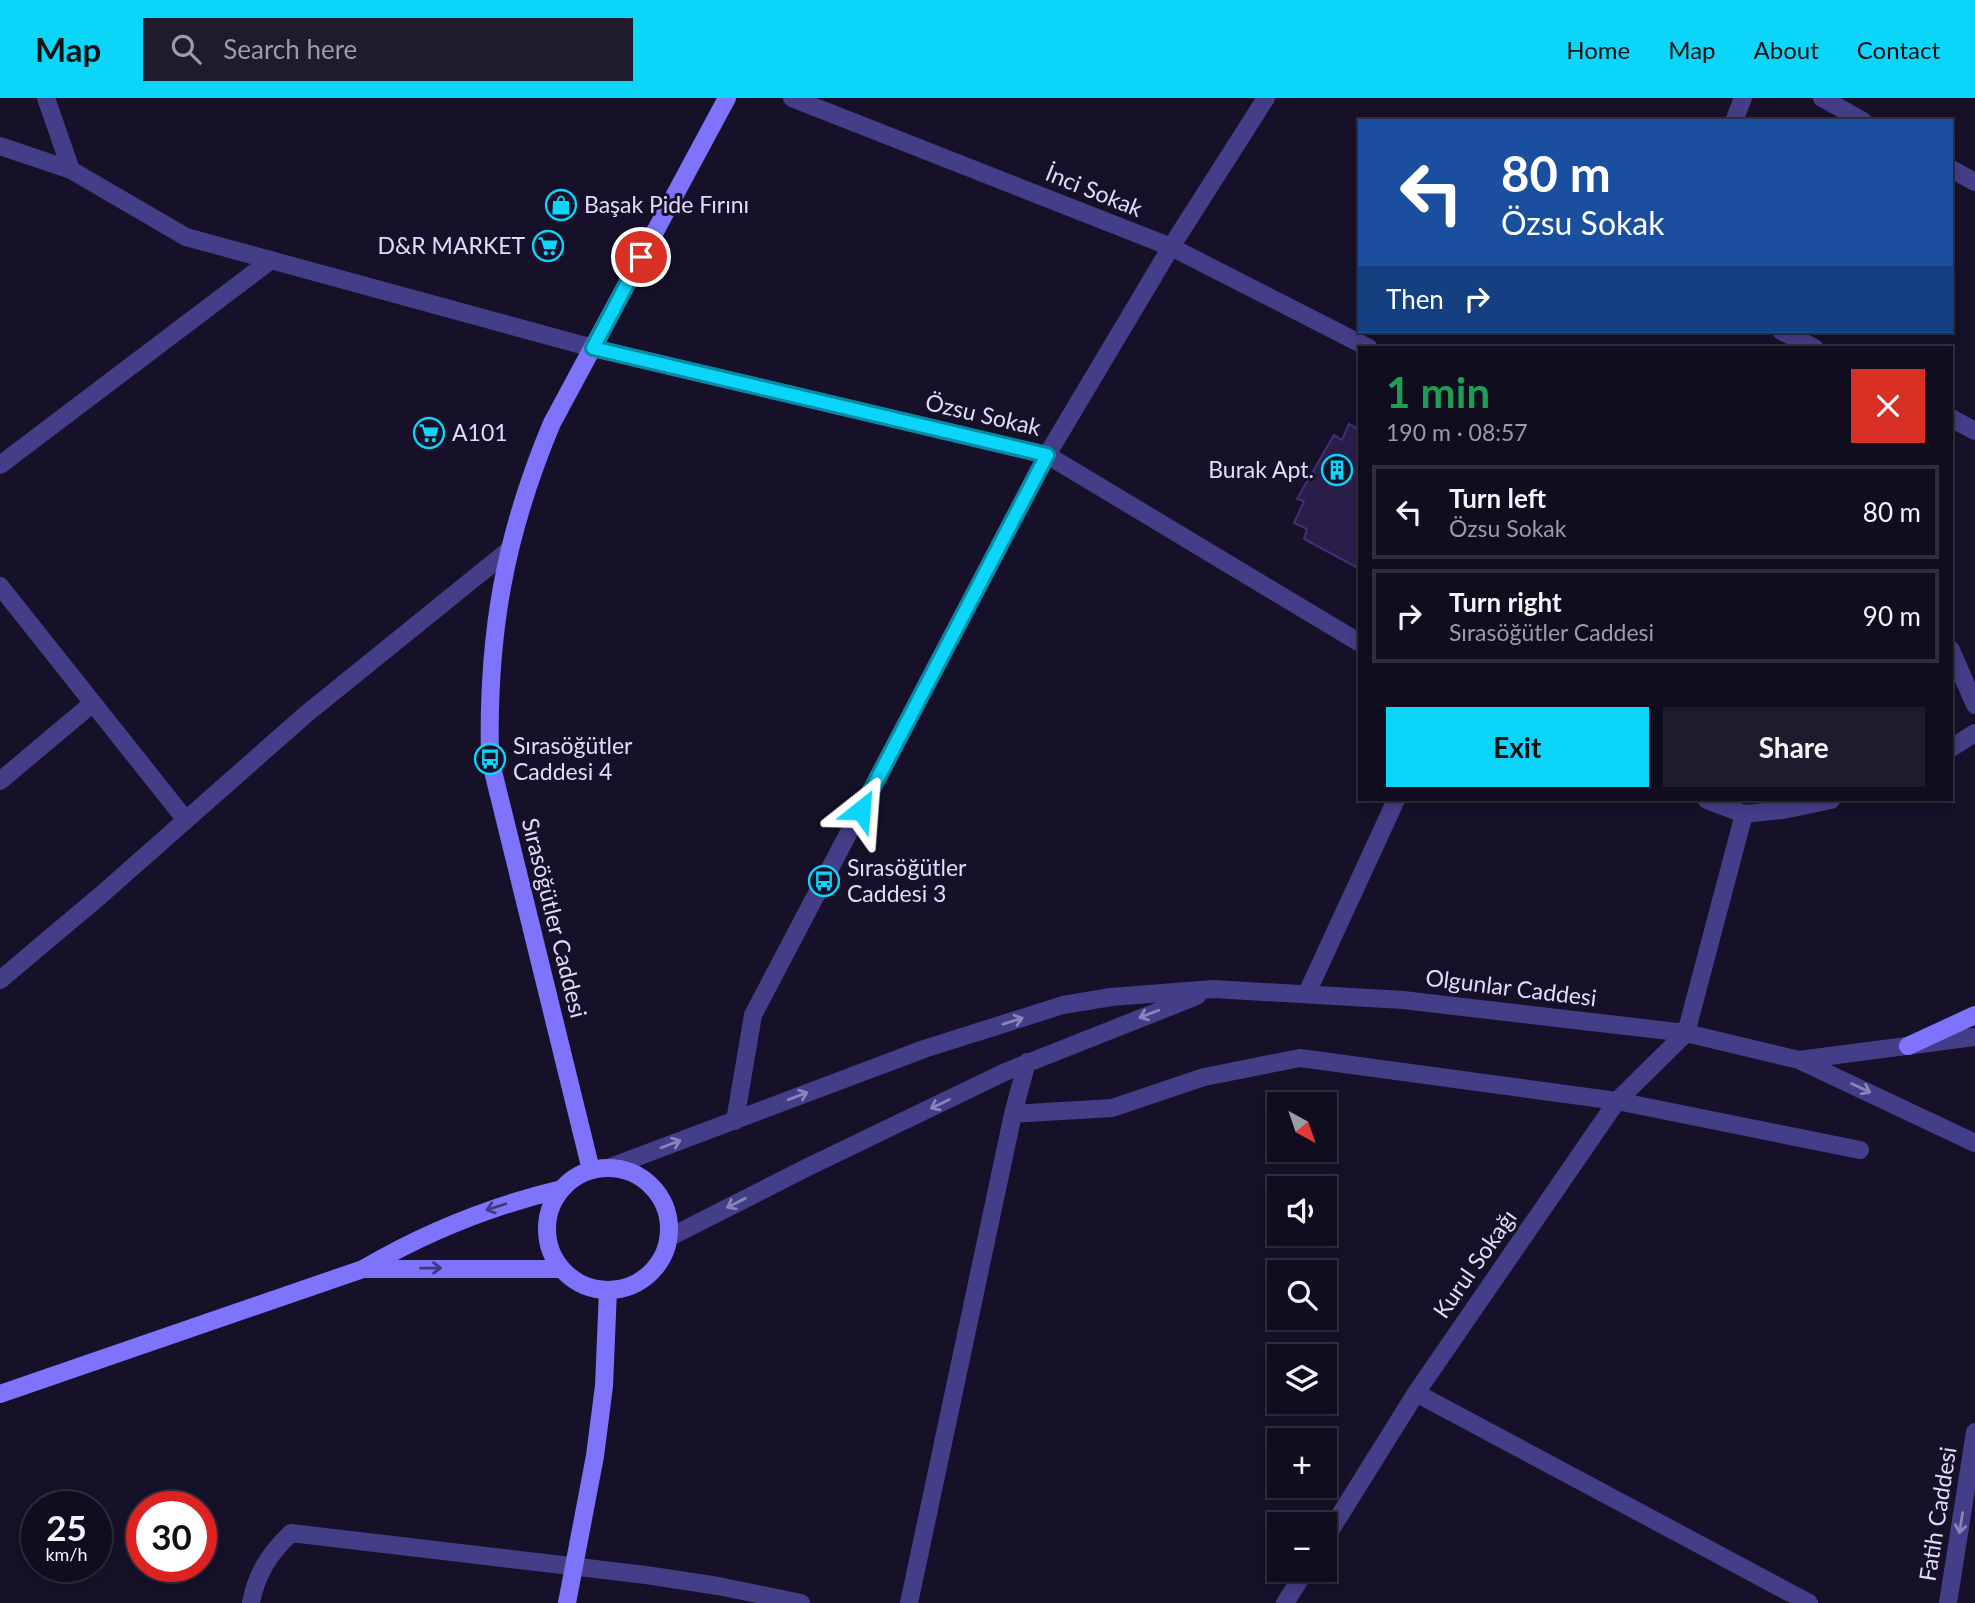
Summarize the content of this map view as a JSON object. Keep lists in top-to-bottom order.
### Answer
{
  "streets": {
    "street": [
      "İnci Sokak",
      "Özsu Sokak",
      "Sırasöğütler Caddesi",
      "Olgunlar Caddesi",
      "Kurul Sokağı",
      "Fatih Caddesi"
    ]
  },
  "crossings": [
    ["Özsu Sokak", "Sırasöğütler Caddesi"],
    ["Sırasöğütler Caddesi", "Olgunlar Caddesi"],
    ["Olgunlar Caddesi", "Kurul Sokağı"]
  ],
  "one_way": ["Fatih Caddesi"],
  "places": {
    "shop": ["Başak Pide Fırını"],
    "supermarket": ["D&R MARKET", "A101"],
    "building": ["Burak Apt."],
    "bus stop": ["Sırasöğütler Caddesi 4", "Sırasöğütler Caddesi 3"]
  },
  "north": "bottom right",
  "page": {
    "header": "Map",
    "search": "Search here",
    "nav": [
      "Home",
      "Map",
      "About",
      "Contact"
    ],
    "turn": ["80 m", "Özsu Sokak"],
    "then": "Then",
    "heading": ["1 min", "190 m · 08:57"],
    "list": [
      {
        "name": "Turn left",
        "note": "Özsu Sokak",
        "value": "80 m"
      },
      {
        "name": "Turn right",
        "note": "Sırasöğütler Caddesi",
        "value": "90 m"
      }
    ],
    "buttons": ["Exit", "Share"],
    "map_buttons": ["+", "−"],
    "speed": "25 km/h",
    "limit": "30"
  }
}
